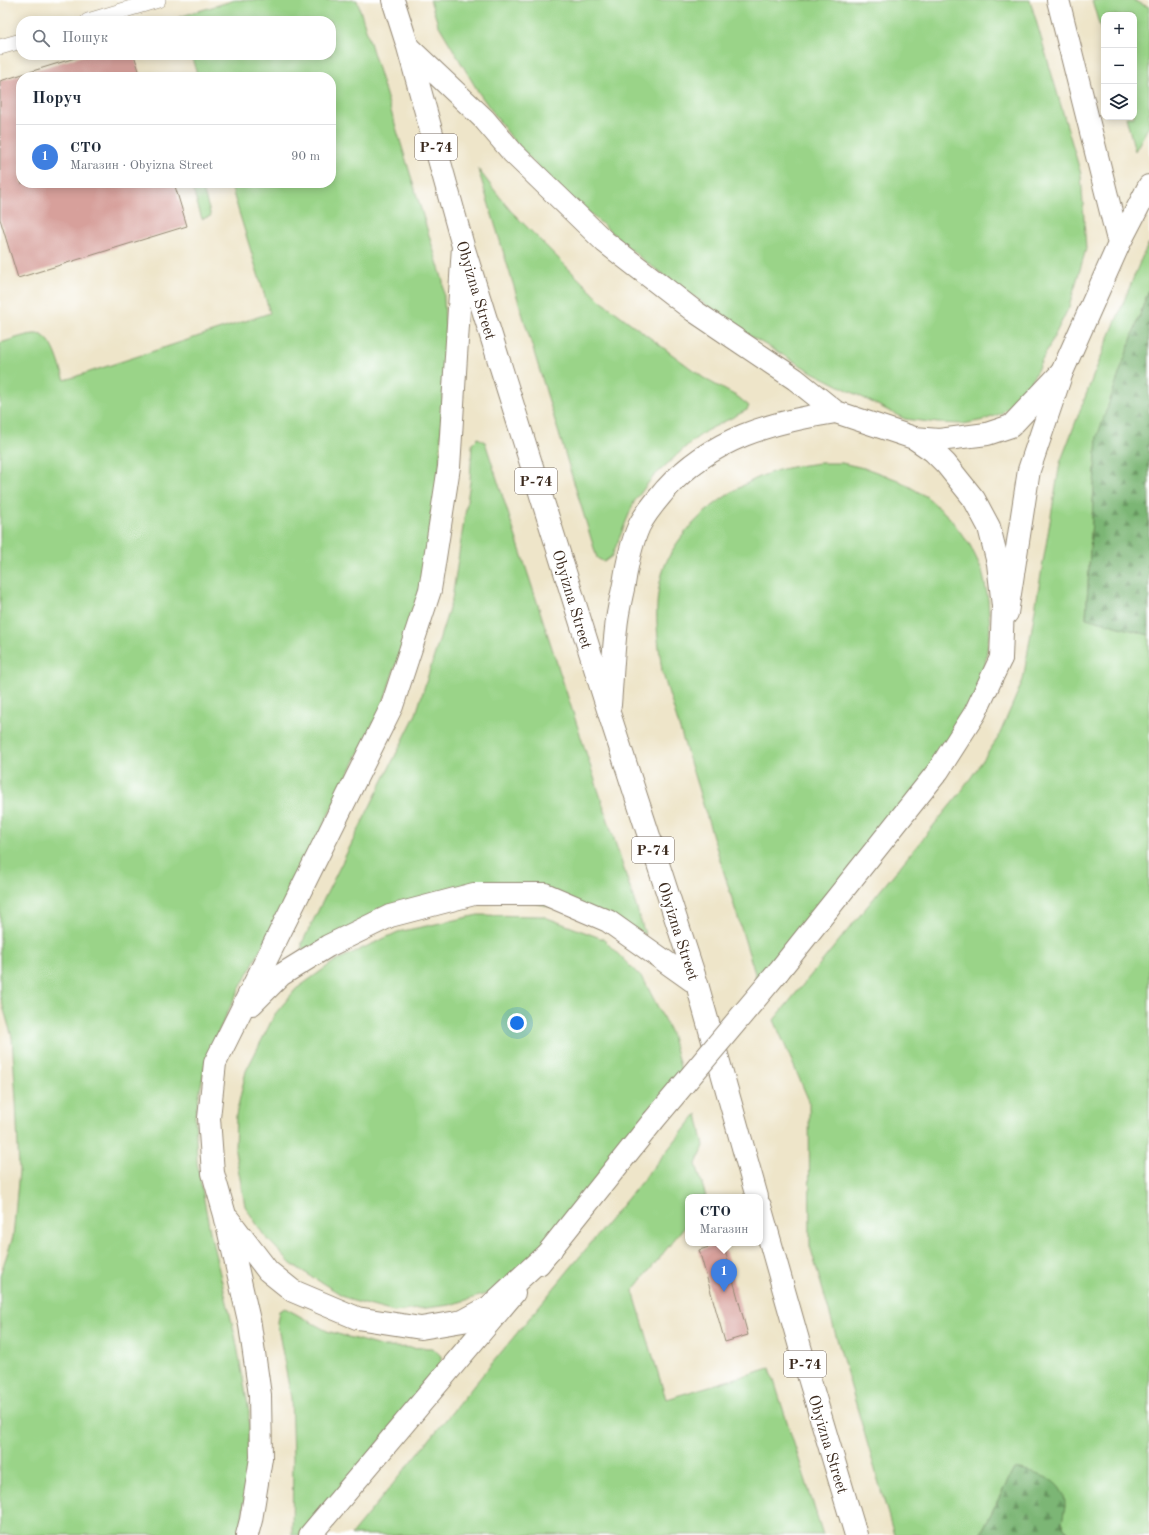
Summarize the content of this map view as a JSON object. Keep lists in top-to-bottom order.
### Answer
{
  "streets": {
    "main road": ["Р-74", "Obyizna Street"]
  },
  "page": {
    "map_buttons": ["+", "−"],
    "search": "Пошук",
    "heading": "Поруч",
    "list": [
      {
        "mark": "1",
        "name": "СТО",
        "note": "Магазин · Obyizna Street",
        "value": "90 m"
      }
    ],
    "popup": ["СТО", "Магазин"],
    "pins": "1"
  }
}
